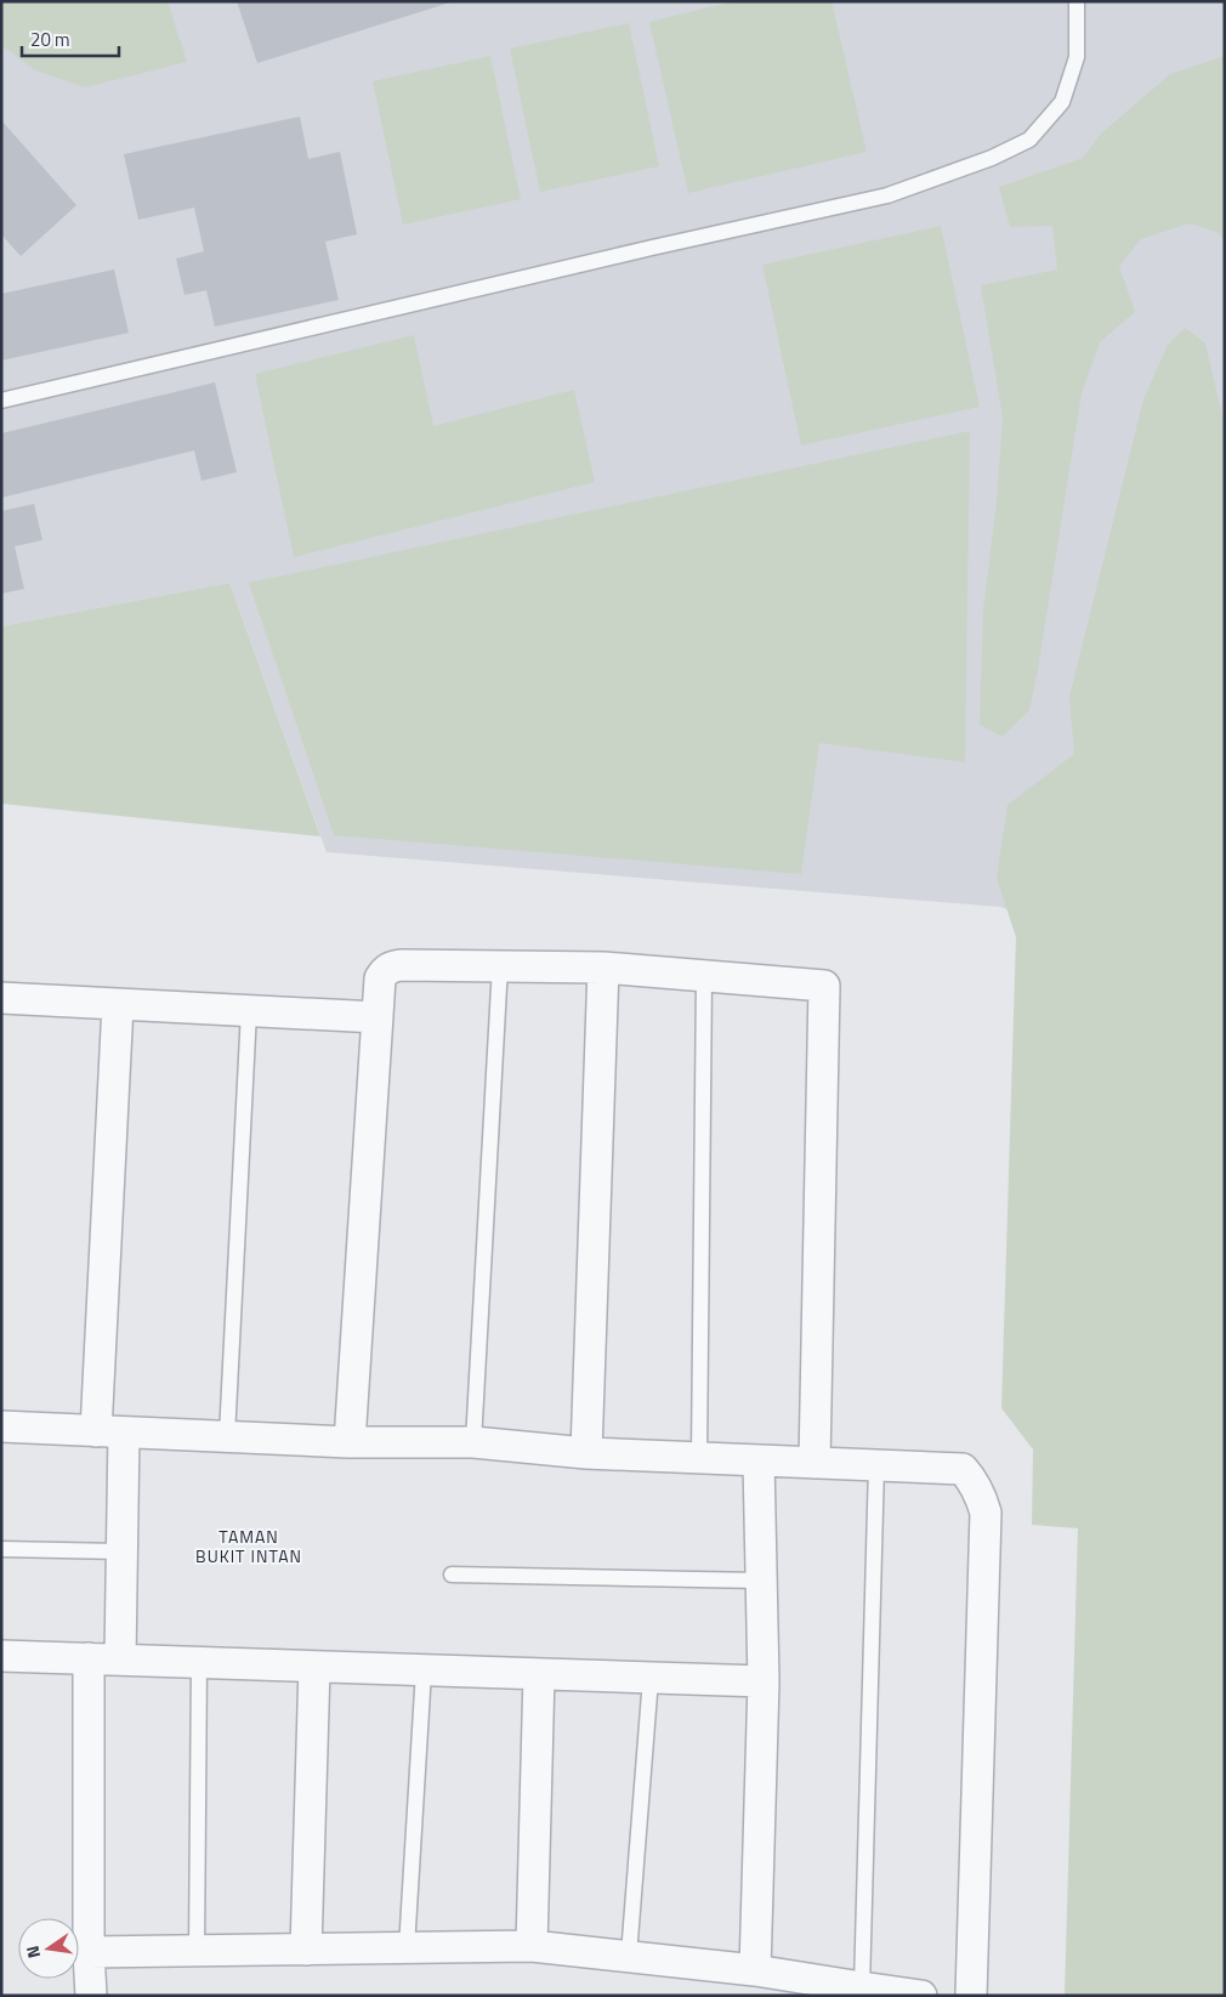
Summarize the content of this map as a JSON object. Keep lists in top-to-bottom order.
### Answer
{
  "districts": ["TAMAN BUKIT INTAN"],
  "scale_bar": "20 m",
  "north": "left"
}
